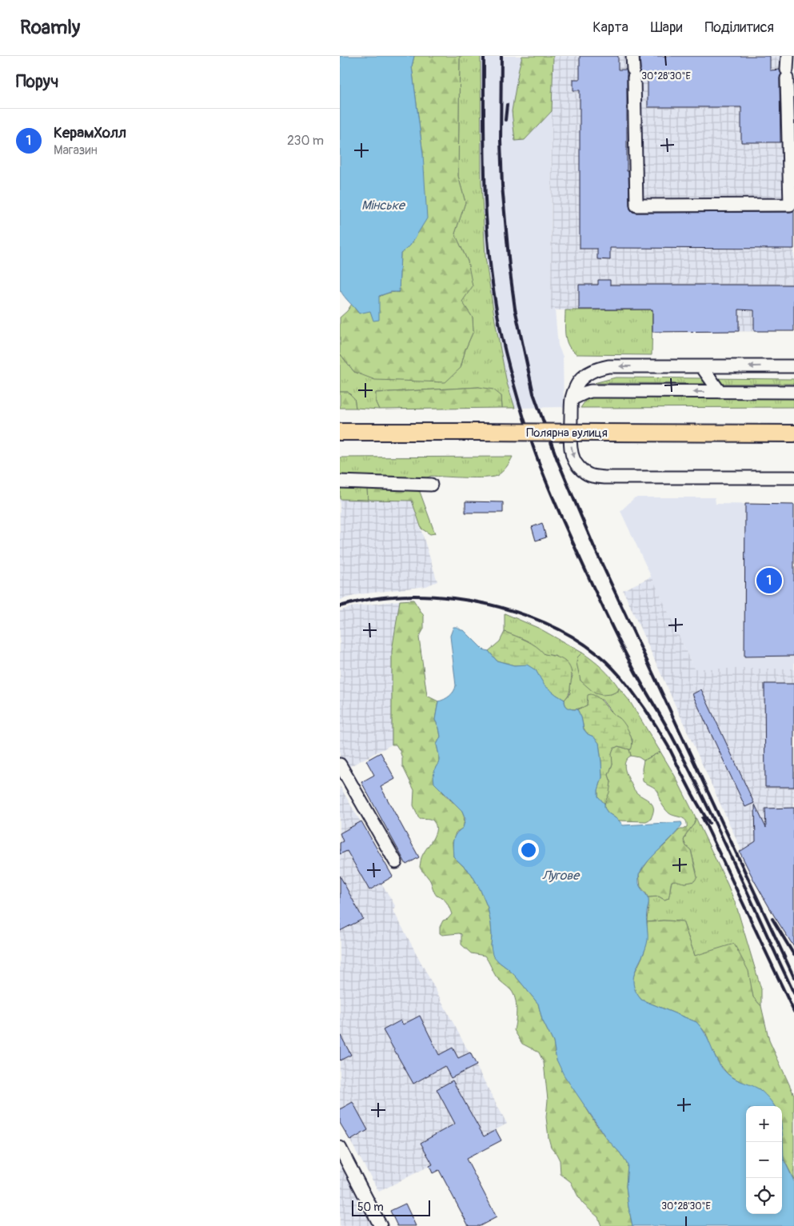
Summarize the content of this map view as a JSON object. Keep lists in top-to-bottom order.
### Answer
{
  "streets": {
    "main road": ["Полярна вулиця"]
  },
  "water": ["Мінське", "Лугове"],
  "scale_bar": "50 m",
  "page": {
    "header": "Roamly",
    "nav": ["Карта", "Шари", "Поділитися"],
    "heading": "Поруч",
    "list": [
      {
        "mark": "1",
        "name": "КерамХолл",
        "note": "Магазин",
        "value": "230 m"
      }
    ],
    "pins": "1",
    "map_buttons": ["+", "−"],
    "scale": "50 m"
  },
  "coordinates": ["30°28'30\"E"]
}
